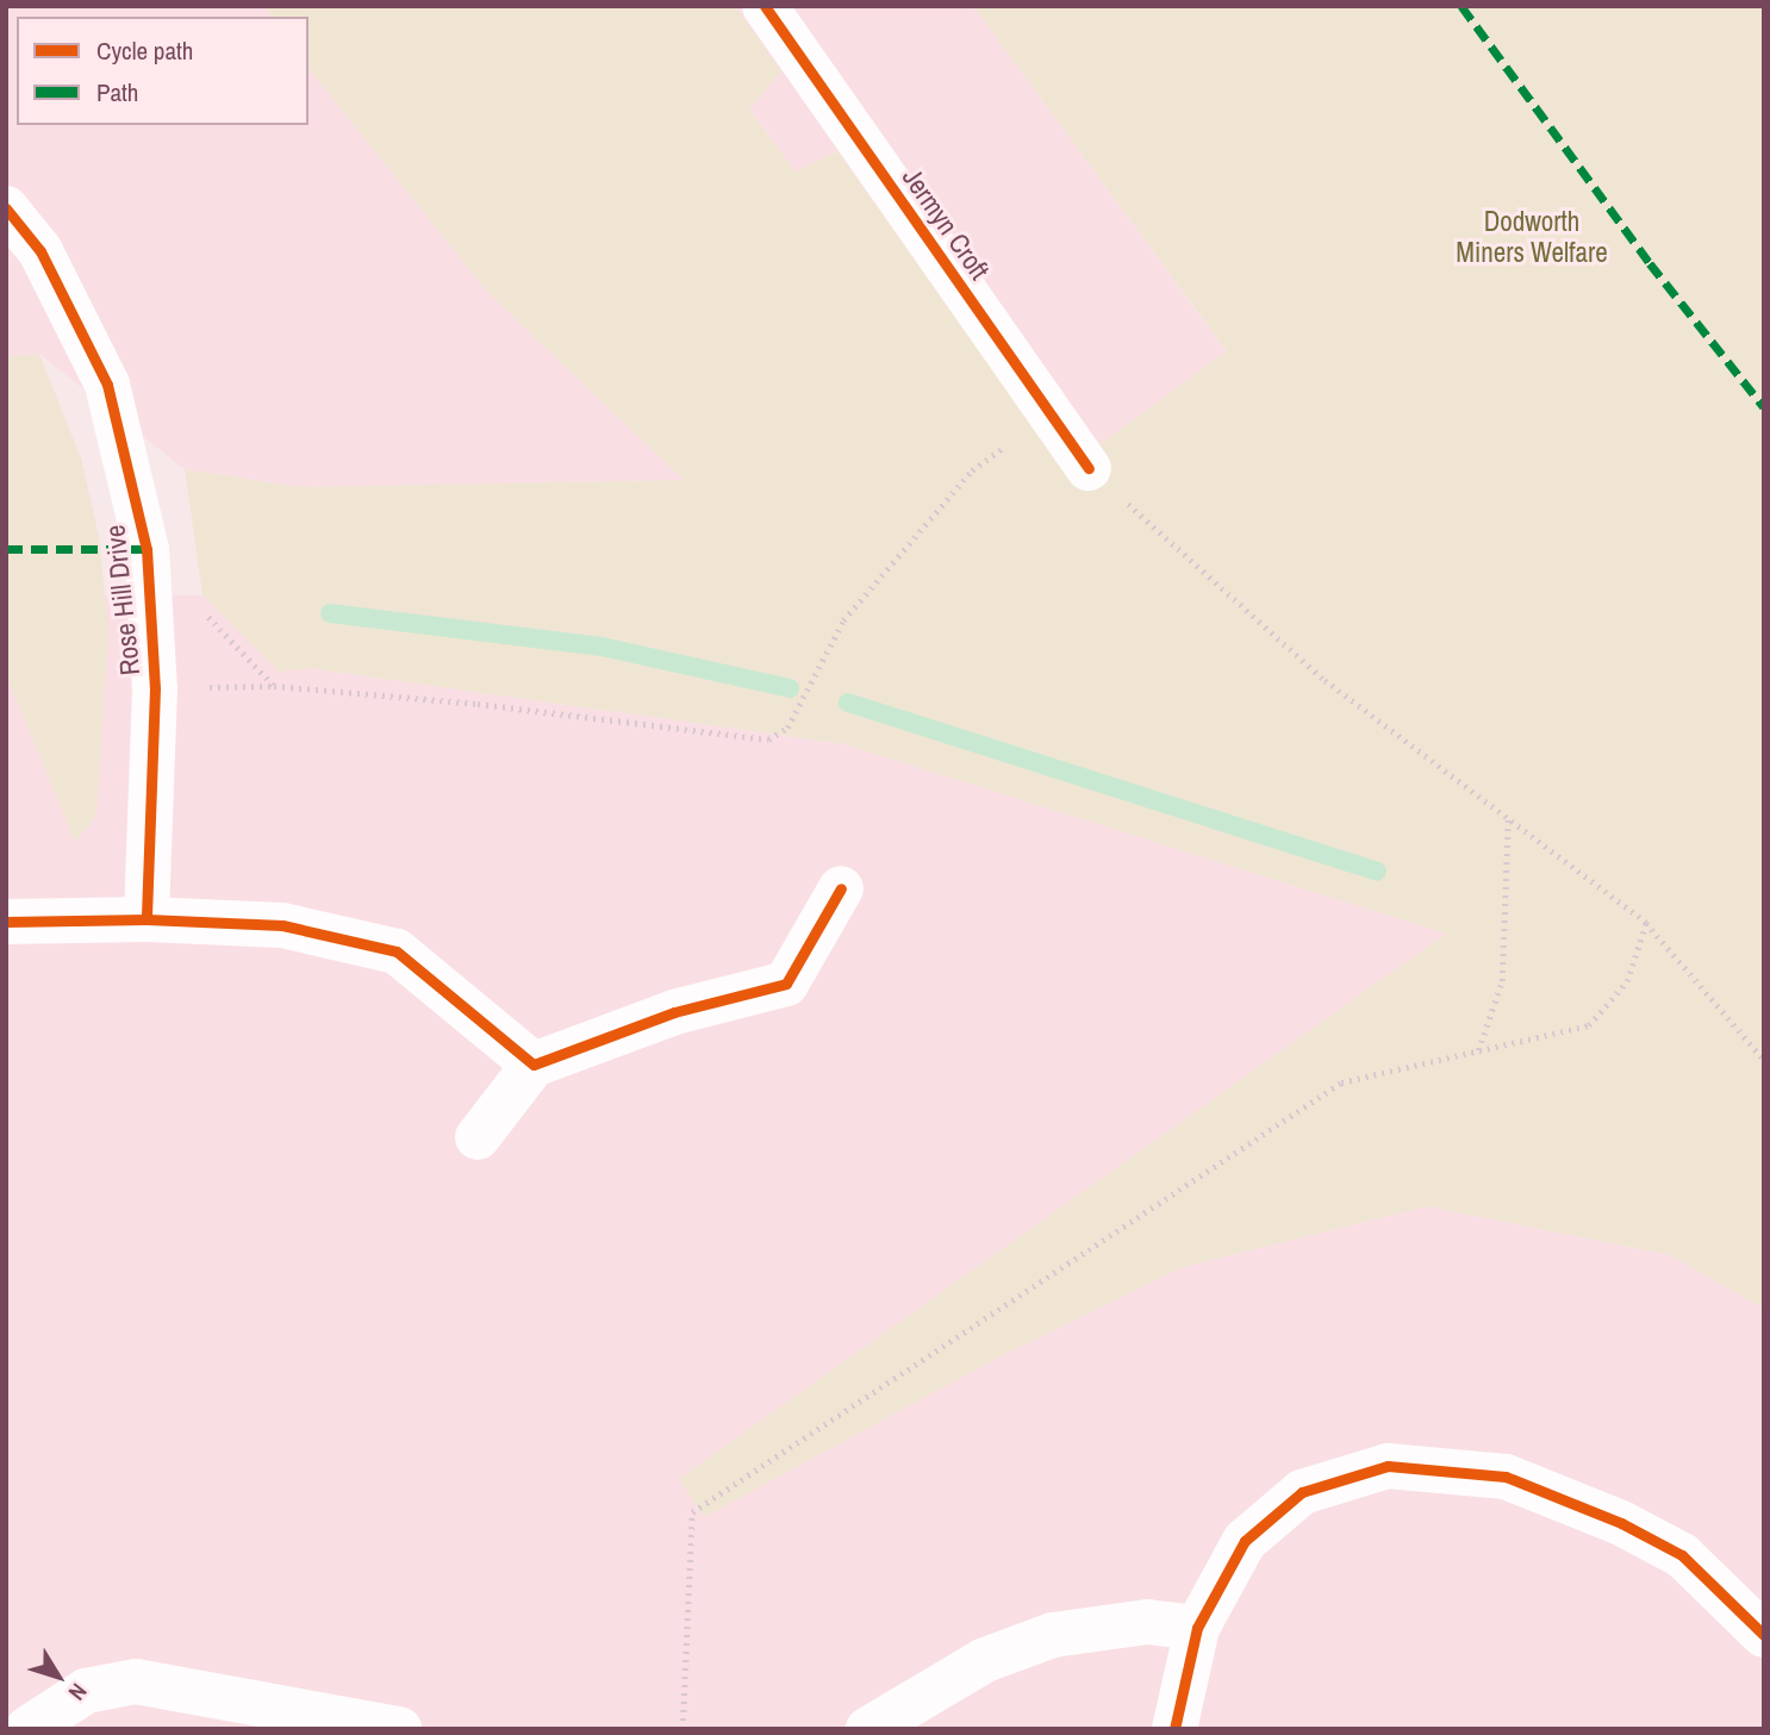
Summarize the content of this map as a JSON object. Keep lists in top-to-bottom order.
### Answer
{
  "streets": {
    "street": ["Jermyn Croft", "Rose Hill Drive"]
  },
  "parks": ["Dodworth Miners Welfare"],
  "legend": ["Cycle path", "Path"],
  "north": "bottom right"
}
